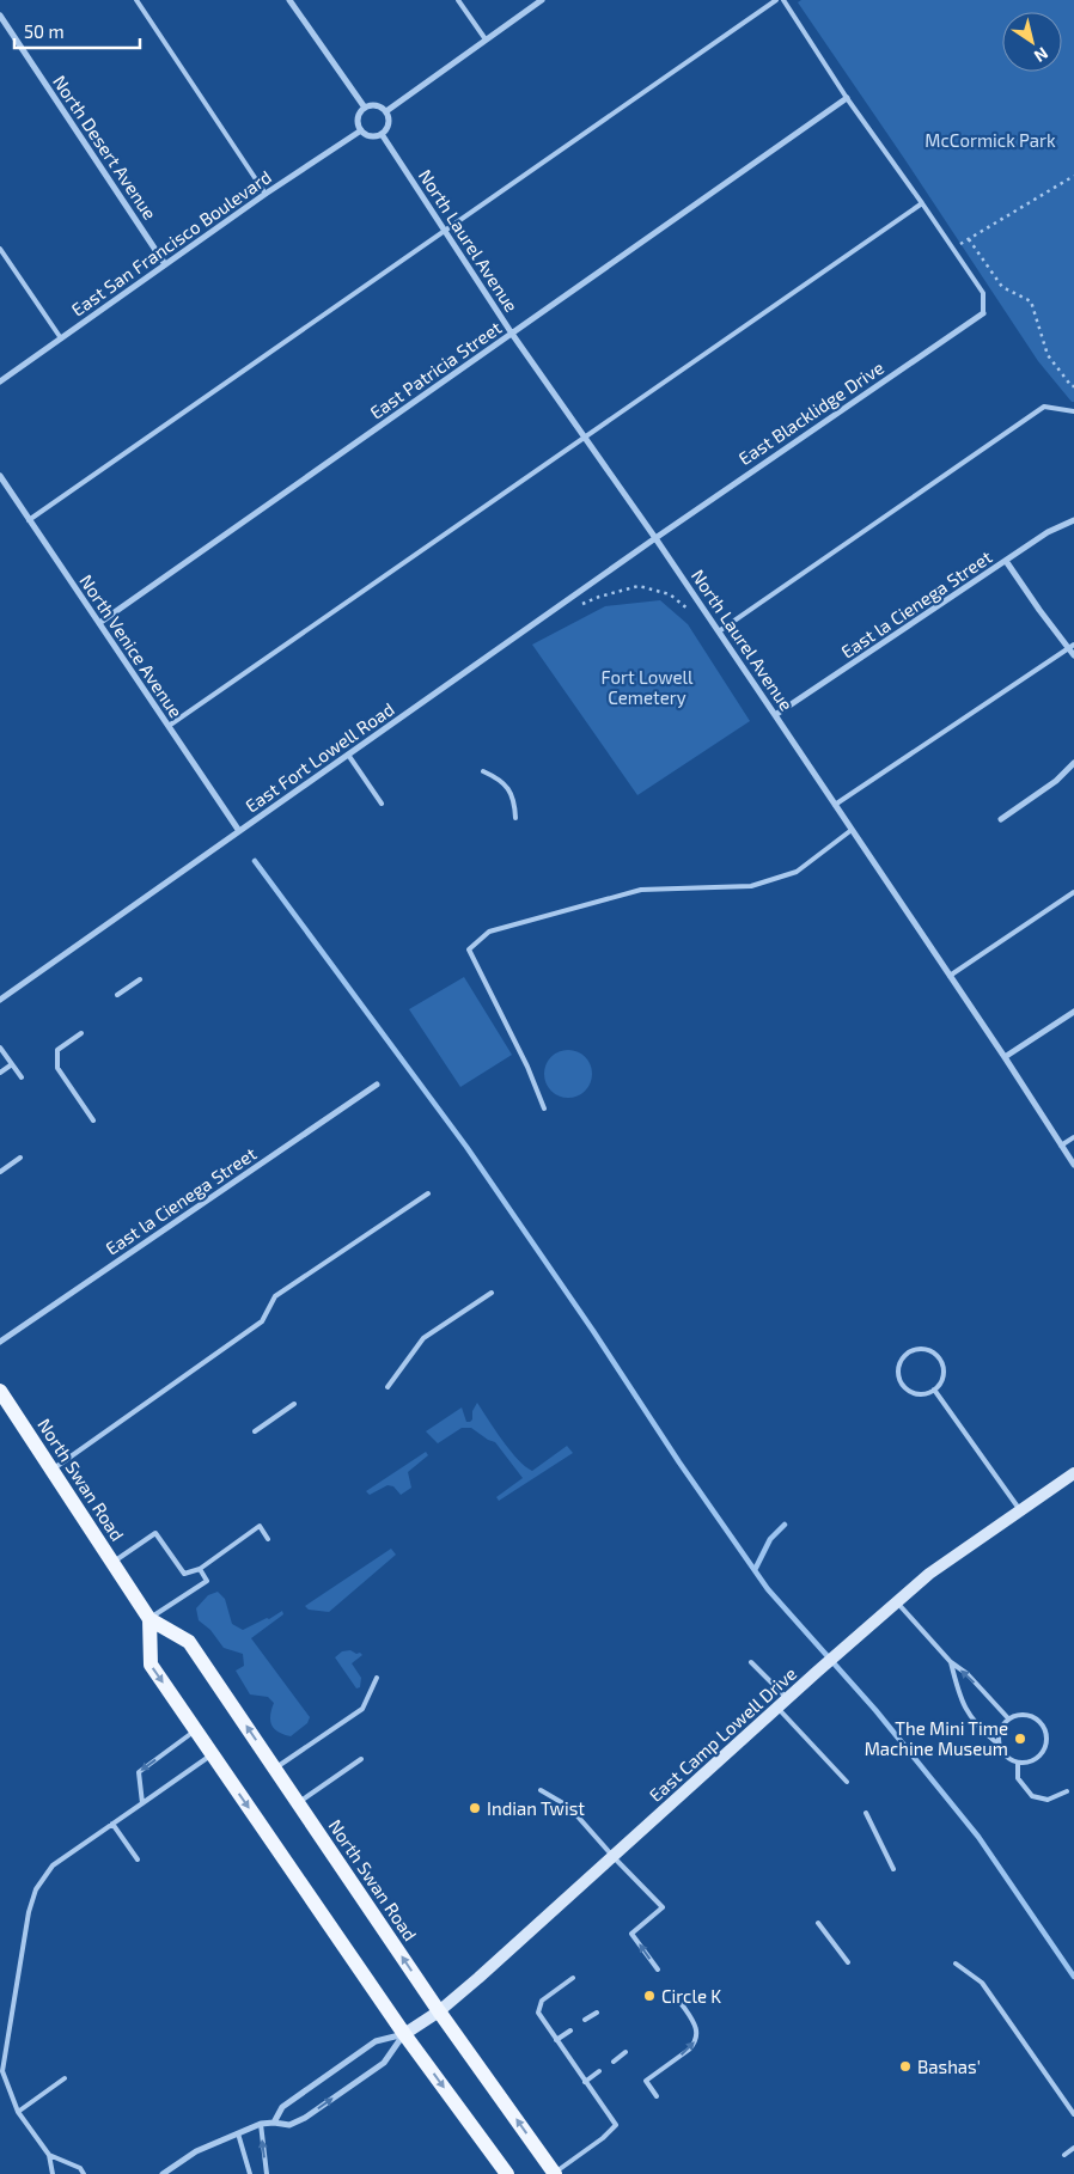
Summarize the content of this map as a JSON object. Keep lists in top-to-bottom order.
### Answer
{
  "streets": {
    "main road": ["North Swan Road", "East Camp Lowell Drive"],
    "street": [
      "North Desert Avenue",
      "North Laurel Avenue",
      "East San Francisco Boulevard",
      "East Patricia Street",
      "East Blacklidge Drive",
      "East la Cienega Street",
      "North Venice Avenue",
      "East Fort Lowell Road"
    ]
  },
  "crossings": [
    ["North Desert Avenue", "East San Francisco Boulevard"],
    ["North Laurel Avenue", "East San Francisco Boulevard"],
    ["North Laurel Avenue", "East Patricia Street"],
    ["North Laurel Avenue", "East Blacklidge Drive"],
    ["North Laurel Avenue", "East la Cienega Street"],
    ["North Laurel Avenue", "East Fort Lowell Road"],
    ["East Patricia Street", "North Venice Avenue"],
    ["East Blacklidge Drive", "East Fort Lowell Road"],
    ["North Venice Avenue", "East Fort Lowell Road"],
    ["North Swan Road", "East Camp Lowell Drive"]
  ],
  "parks": ["McCormick Park", "Fort Lowell Cemetery"],
  "places": [
    "The Mini Time Machine Museum",
    "Indian Twist",
    "Circle K",
    "Bashas'"
  ],
  "scale_bar": "50 m",
  "north": "bottom right"
}
